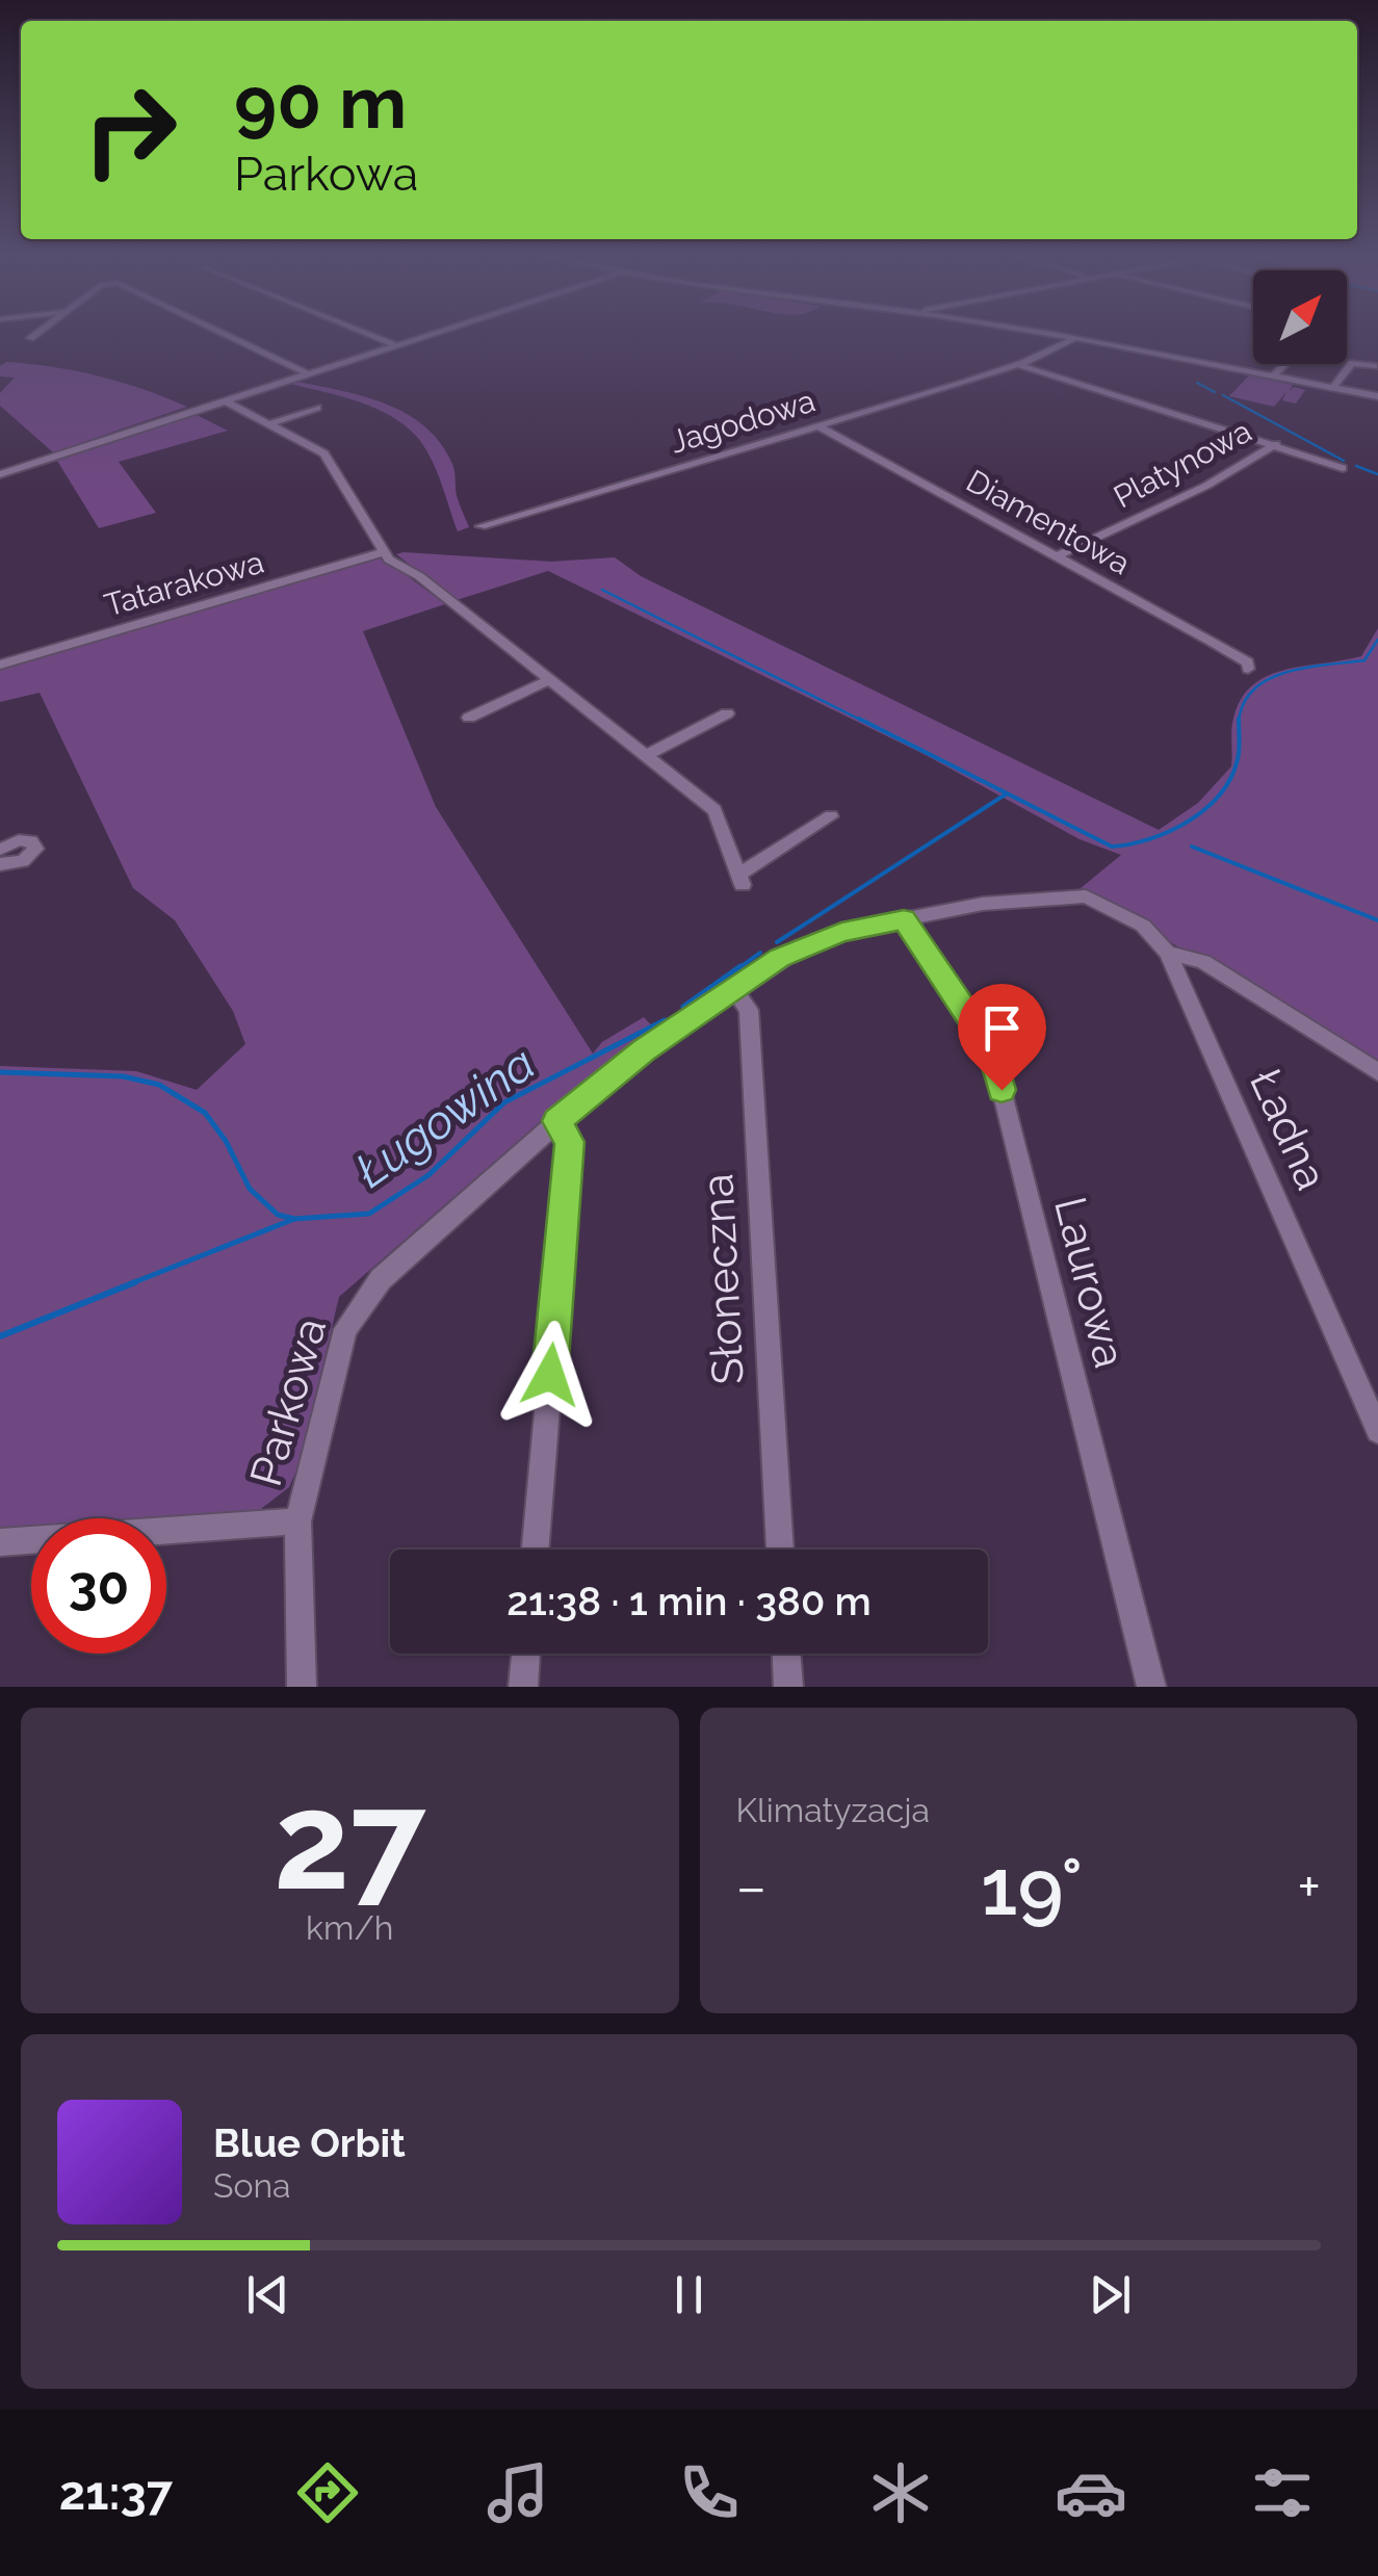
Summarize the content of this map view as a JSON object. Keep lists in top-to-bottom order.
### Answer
{
  "streets": {
    "street": [
      "Jagodowa",
      "Platynowa",
      "Diamentowa",
      "Tatarakowa",
      "Ładna",
      "Słoneczna",
      "Laurowa",
      "Parkowa"
    ]
  },
  "crossings": [
    ["Jagodowa", "Diamentowa"],
    ["Platynowa", "Diamentowa"],
    ["Ładna", "Parkowa"],
    ["Słoneczna", "Parkowa"],
    ["Laurowa", "Parkowa"]
  ],
  "water": ["Ługowina"],
  "north": "top right",
  "page": {
    "turn": ["90 m", "Parkowa"],
    "limit": "30",
    "trip": "21:38 · 1 min · 380 m",
    "tile": [
      ["27", "km/h"],
      "Klimatyzacja"
    ],
    "heat": ["−", "19°", "+"],
    "song": ["Blue Orbit", "Sona"],
    "tabs": "21:37"
  }
}
